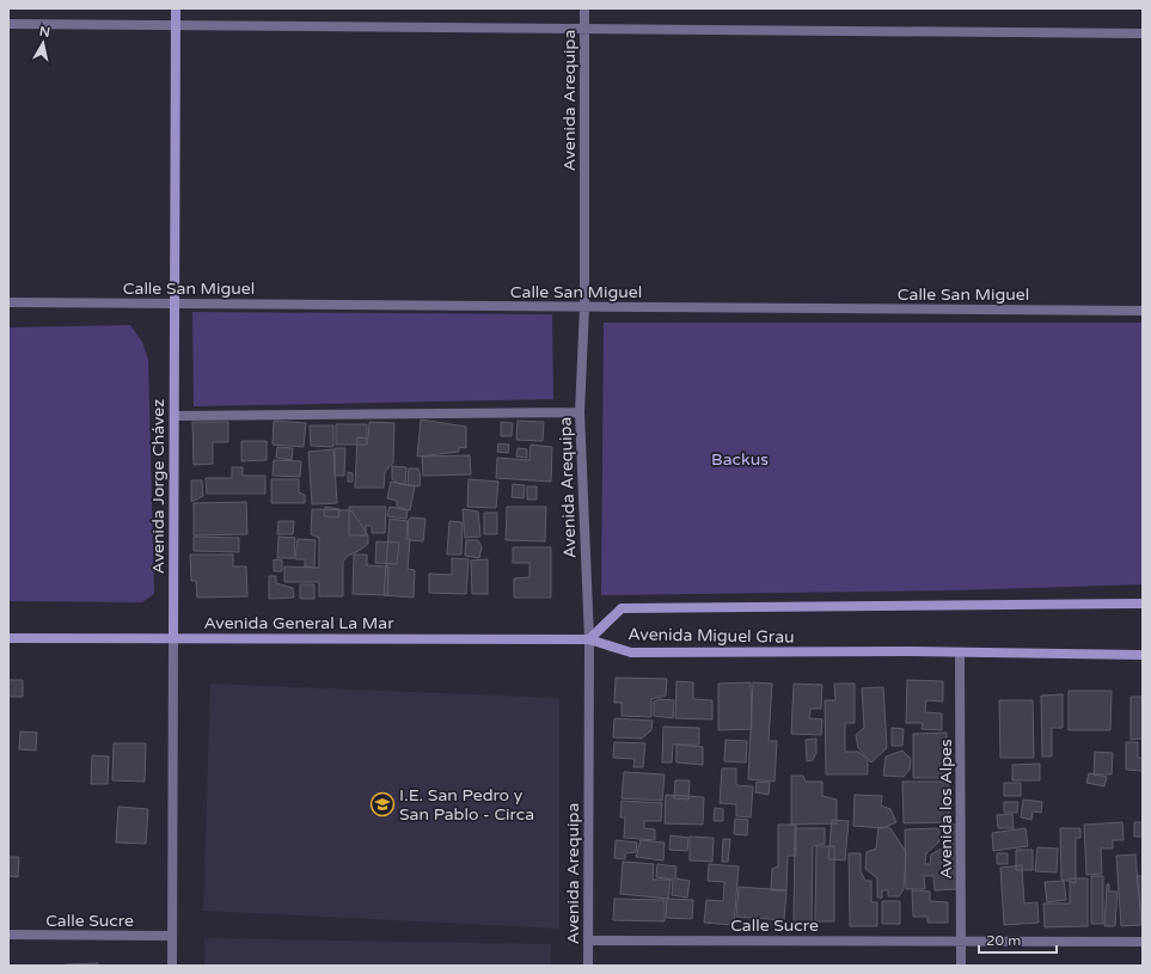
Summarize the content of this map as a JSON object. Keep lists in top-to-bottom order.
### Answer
{
  "streets": {
    "street": [
      "Avenida Arequipa",
      "Calle San Miguel",
      "Avenida Jorge Chávez",
      "Avenida General La Mar",
      "Avenida Miguel Grau",
      "Avenida los Alpes",
      "Calle Sucre"
    ]
  },
  "crossings": [
    ["Avenida Arequipa", "Calle San Miguel"],
    ["Avenida Arequipa", "Avenida General La Mar"],
    ["Avenida Arequipa", "Avenida Miguel Grau"],
    ["Avenida Arequipa", "Calle Sucre"],
    ["Calle San Miguel", "Avenida Jorge Chávez"],
    ["Avenida Jorge Chávez", "Avenida General La Mar"],
    ["Avenida Jorge Chávez", "Calle Sucre"],
    ["Avenida General La Mar", "Avenida Miguel Grau"],
    ["Avenida Miguel Grau", "Avenida los Alpes"],
    ["Avenida los Alpes", "Calle Sucre"]
  ],
  "parks": ["Backus"],
  "places": {
    "school or university": ["I.E. San Pedro y San Pablo - Circa"]
  },
  "scale_bar": "20 m",
  "north": "top"
}
